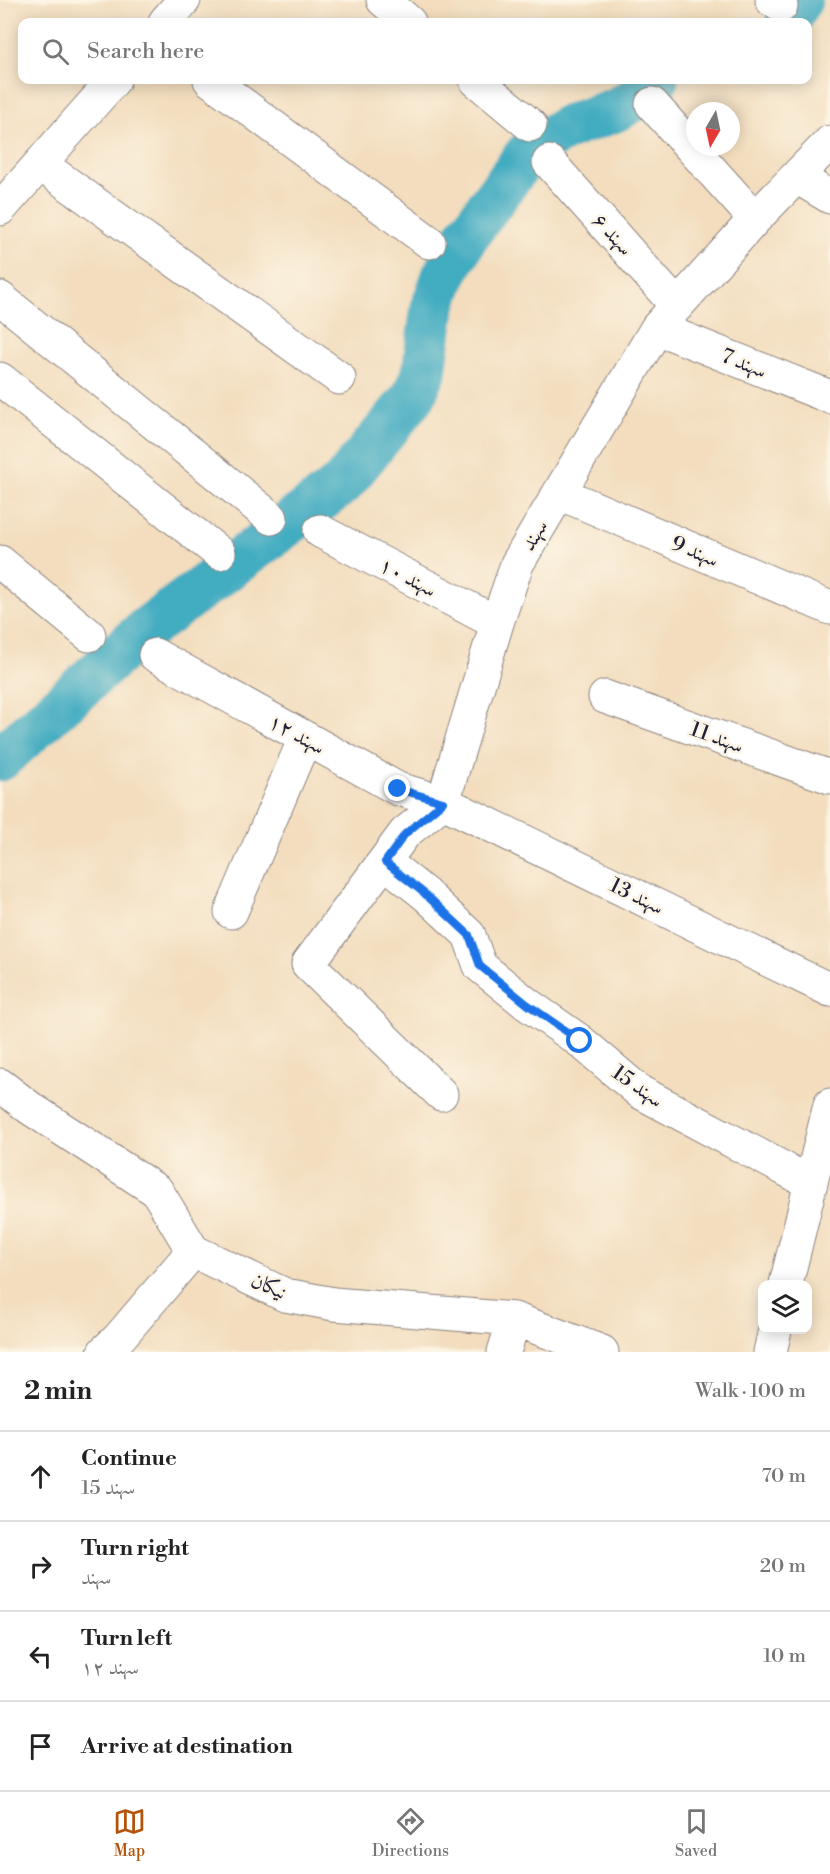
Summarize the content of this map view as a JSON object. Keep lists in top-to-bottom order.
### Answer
{
  "streets": {
    "street": [
      "سهند ۶",
      "سهند 7",
      "سهند",
      "سهند 9",
      "سهند ۱۰",
      "سهند ۱۲",
      "سهند 11",
      "سهند 13",
      "سهند 15",
      "نیکان"
    ]
  },
  "crossings": [
    ["سهند ۶", "سهند 7"],
    ["سهند ۶", "سهند"],
    ["سهند 7", "سهند"],
    ["سهند", "سهند 9"],
    ["سهند", "سهند ۱۰"],
    ["سهند", "سهند ۱۲"],
    ["سهند", "سهند 13"],
    ["سهند ۱۲", "سهند 13"]
  ],
  "north": "bottom",
  "page": {
    "search": "Search here",
    "heading": ["2 min", "Walk · 100 m"],
    "list": [
      ["Continue", "سهند 15", "70 m"],
      ["Turn right", "سهند", "20 m"],
      ["Turn left", "سهند ۱۲", "10 m"],
      "Arrive at destination"
    ],
    "nav": ["Map", "Directions", "Saved"]
  }
}
